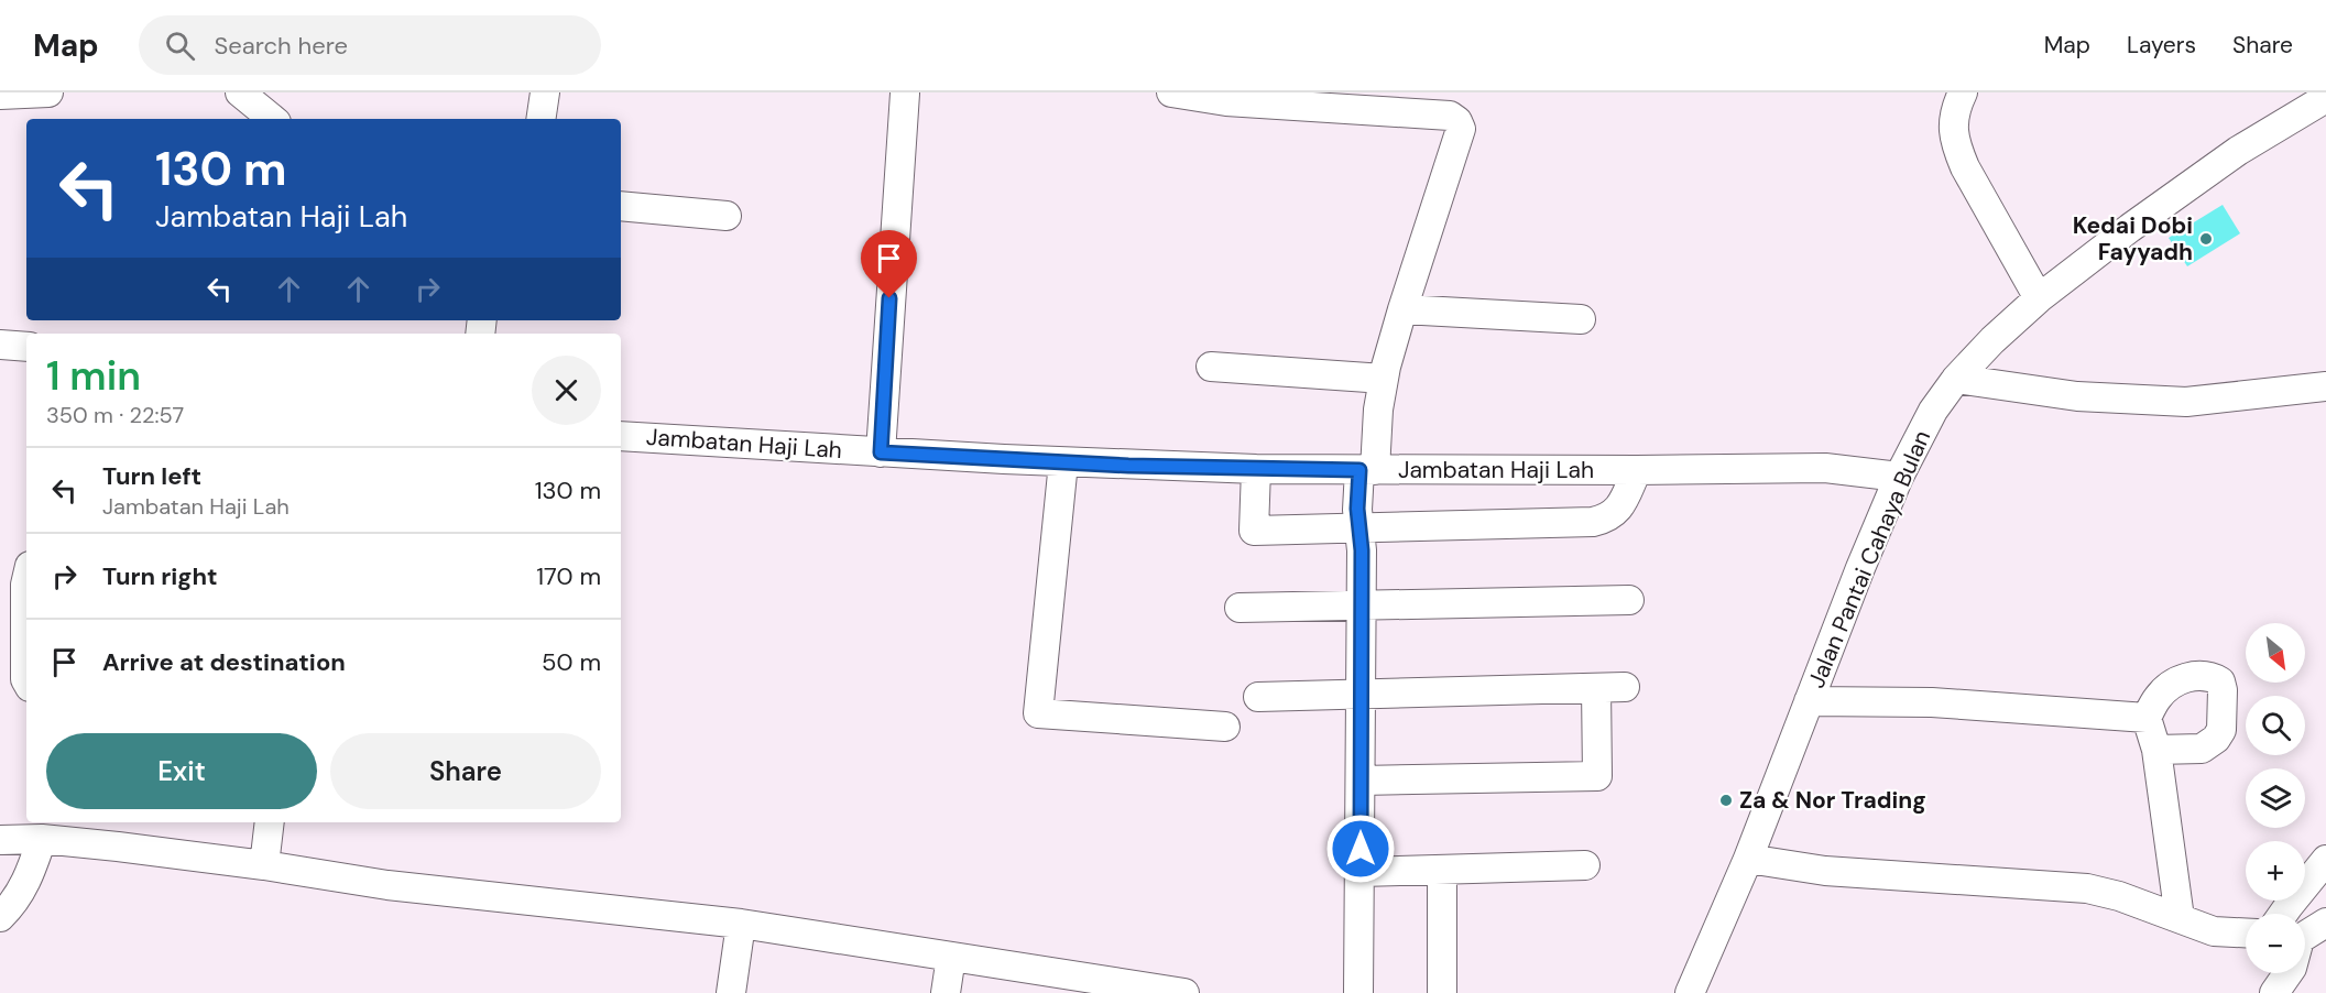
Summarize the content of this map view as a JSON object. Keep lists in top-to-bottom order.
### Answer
{
  "streets": {
    "street": ["Jambatan Haji Lah", "Jalan Pantai Cahaya Bulan"]
  },
  "crossings": [
    ["Jambatan Haji Lah", "Jalan Pantai Cahaya Bulan"]
  ],
  "places": ["Kedai Dobi Fayyadh", "Za & Nor Trading"],
  "north": "bottom right",
  "page": {
    "header": "Map",
    "search": "Search here",
    "nav": ["Map", "Layers", "Share"],
    "turn": ["130 m", "Jambatan Haji Lah"],
    "heading": ["1 min", "350 m · 22:57"],
    "list": [
      {
        "name": "Turn left",
        "note": "Jambatan Haji Lah",
        "value": "130 m"
      },
      {
        "name": "Turn right",
        "value": "170 m"
      },
      {
        "name": "Arrive at destination",
        "value": "50 m"
      }
    ],
    "map_buttons": ["+", "−"],
    "buttons": ["Exit", "Share"]
  }
}
